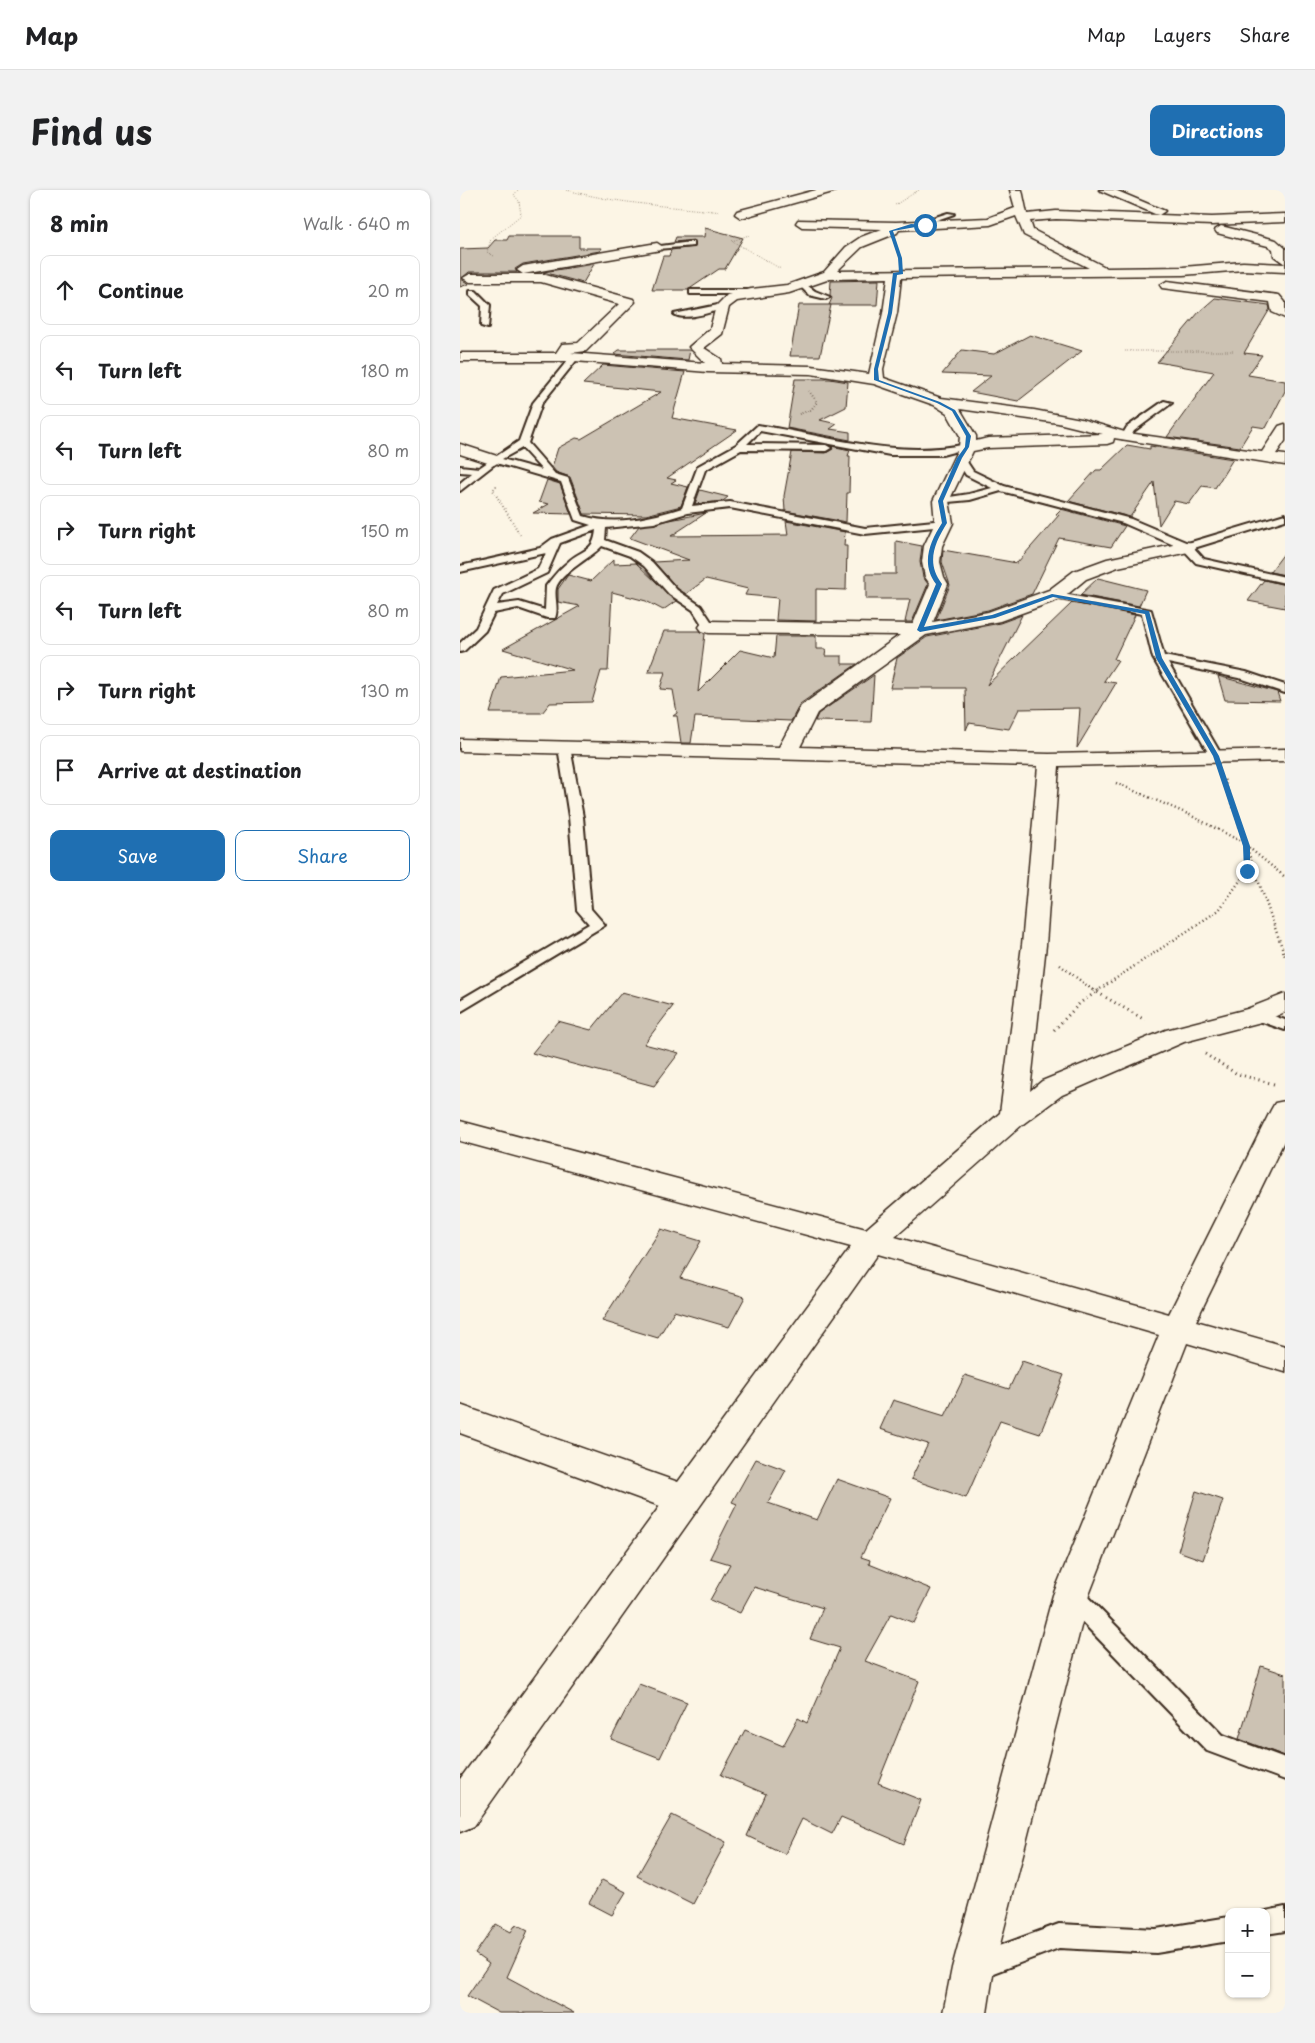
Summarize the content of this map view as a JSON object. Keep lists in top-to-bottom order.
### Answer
{
  "page": {
    "header": "Map",
    "nav": ["Map", "Layers", "Share"],
    "title": "Find us",
    "buttons": [
      "Directions",
      ["Save", "Share"]
    ],
    "heading": ["8 min", "Walk · 640 m"],
    "list": [
      ["Continue", "20 m"],
      ["Turn left", "180 m"],
      ["Turn left", "80 m"],
      ["Turn right", "150 m"],
      ["Turn left", "80 m"],
      ["Turn right", "130 m"],
      "Arrive at destination"
    ],
    "map_buttons": ["+", "−"]
  }
}
